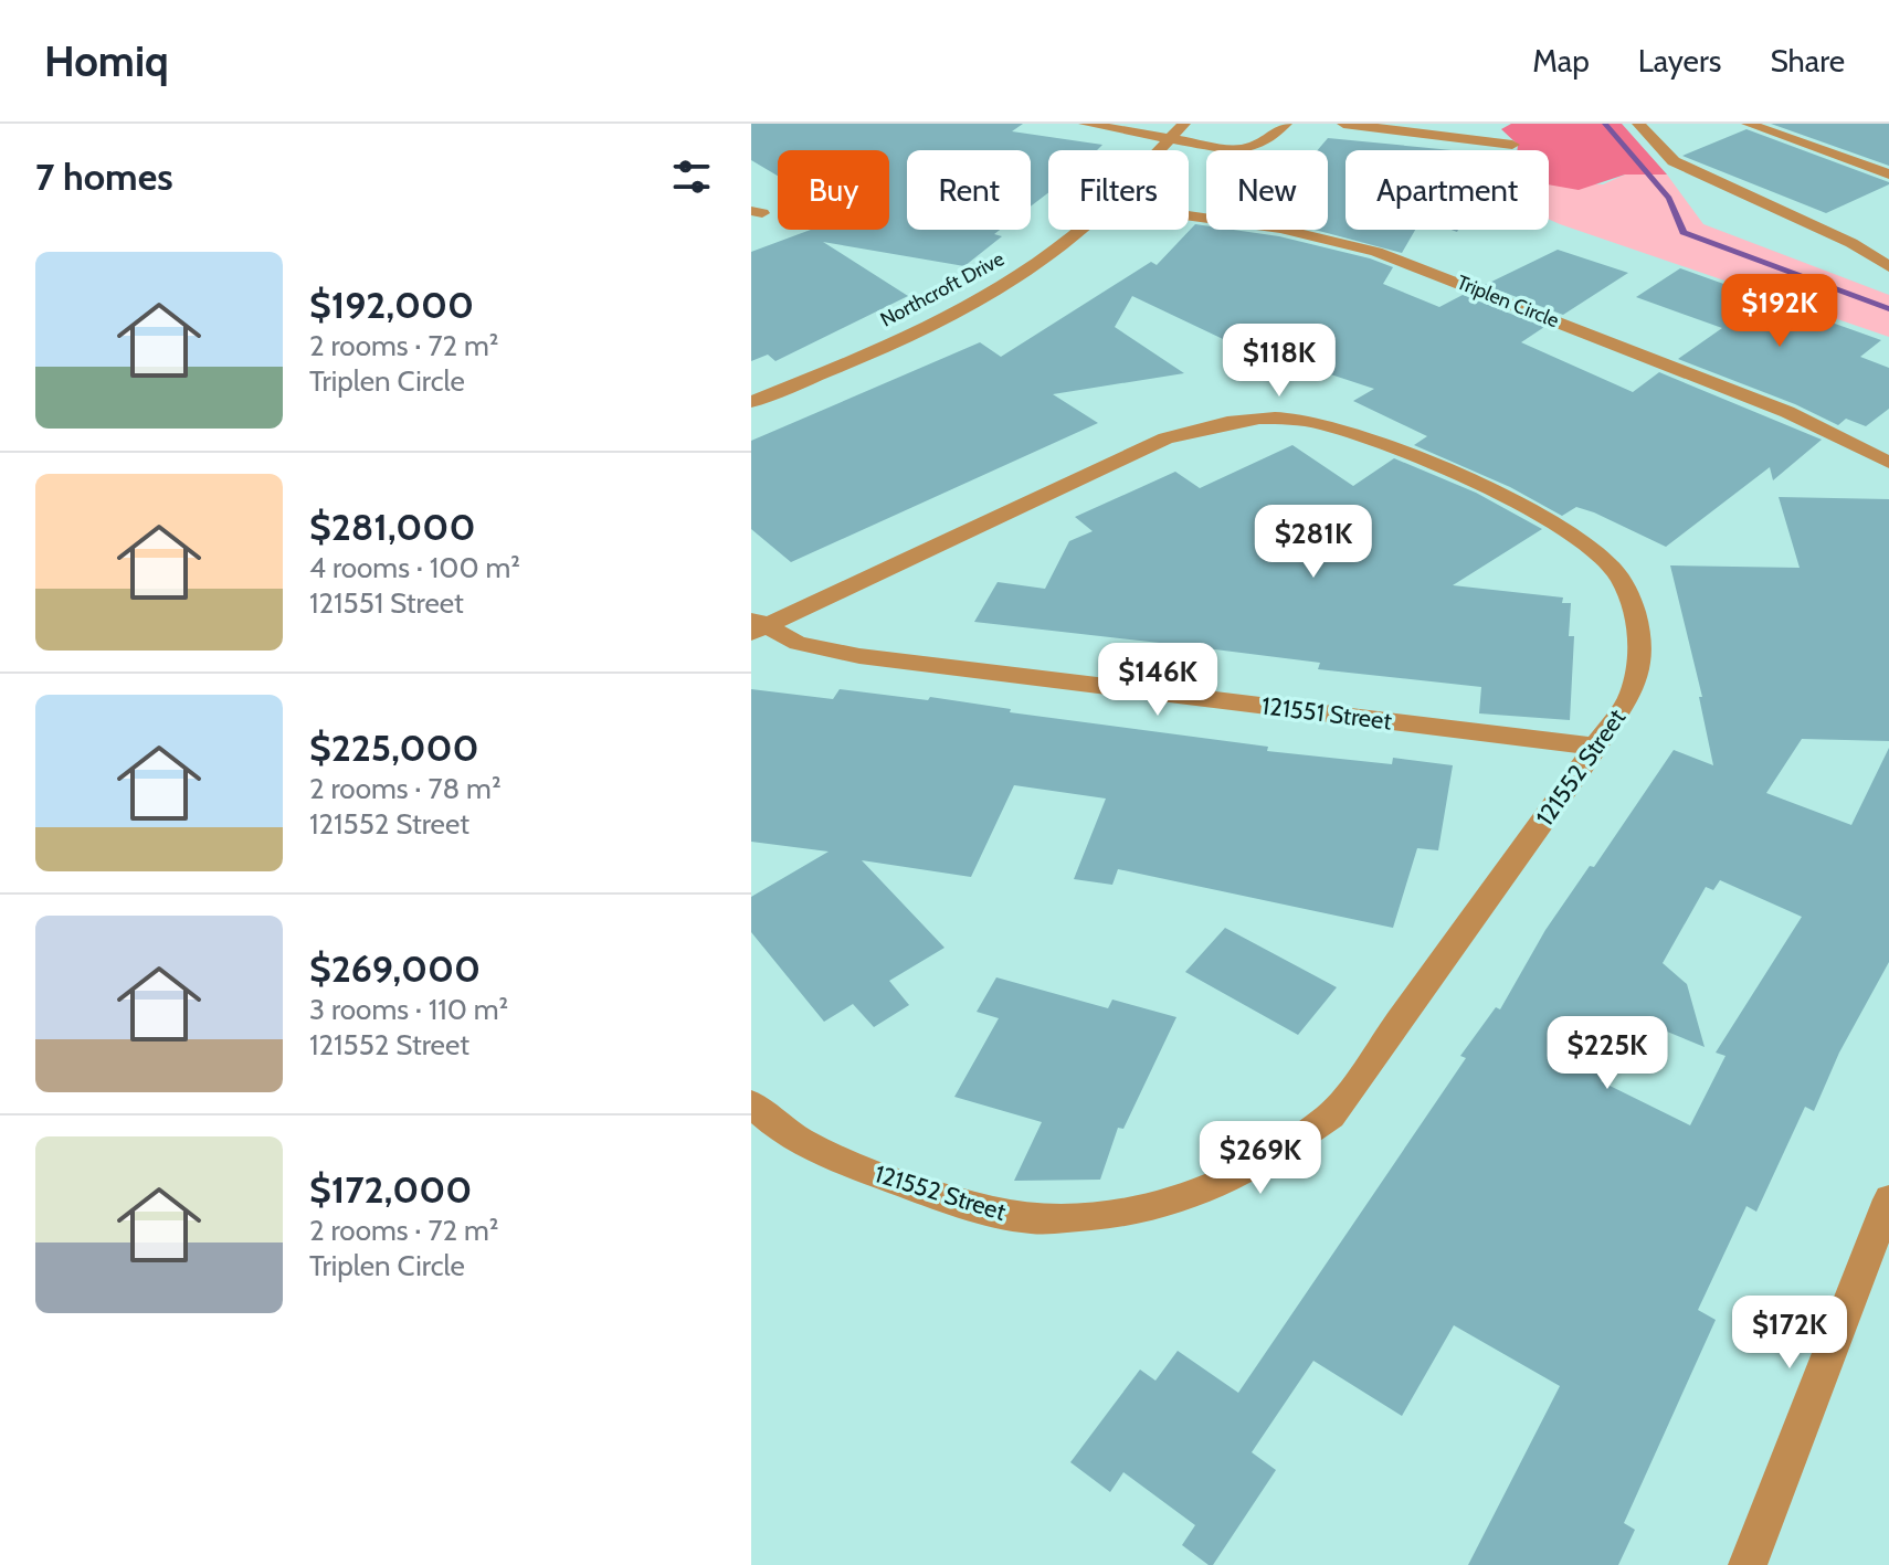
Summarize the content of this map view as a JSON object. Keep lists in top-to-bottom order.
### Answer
{
  "streets": {
    "street": [
      "Northcroft Drive",
      "Triplen Circle",
      "121551 Street",
      "121552 Street"
    ]
  },
  "crossings": [
    ["121551 Street", "121552 Street"]
  ],
  "page": {
    "header": "Homiq",
    "nav": ["Map", "Layers", "Share"],
    "heading": "7 homes",
    "chip": [
      "Buy",
      "Rent",
      "Filters",
      "New",
      "Apartment"
    ],
    "list": [
      {
        "name": "$192,000",
        "note": "2 rooms · 72 m² · Triplen Circle"
      },
      {
        "name": "$281,000",
        "note": "4 rooms · 100 m² · 121551 Street"
      },
      {
        "name": "$225,000",
        "note": "2 rooms · 78 m² · 121552 Street"
      },
      {
        "name": "$269,000",
        "note": "3 rooms · 110 m² · 121552 Street"
      },
      {
        "name": "$172,000",
        "note": "2 rooms · 72 m² · Triplen Circle"
      }
    ],
    "price": [
      "$192K",
      "$118K",
      "$281K",
      "$146K",
      "$225K",
      "$269K",
      "$172K"
    ]
  }
}
